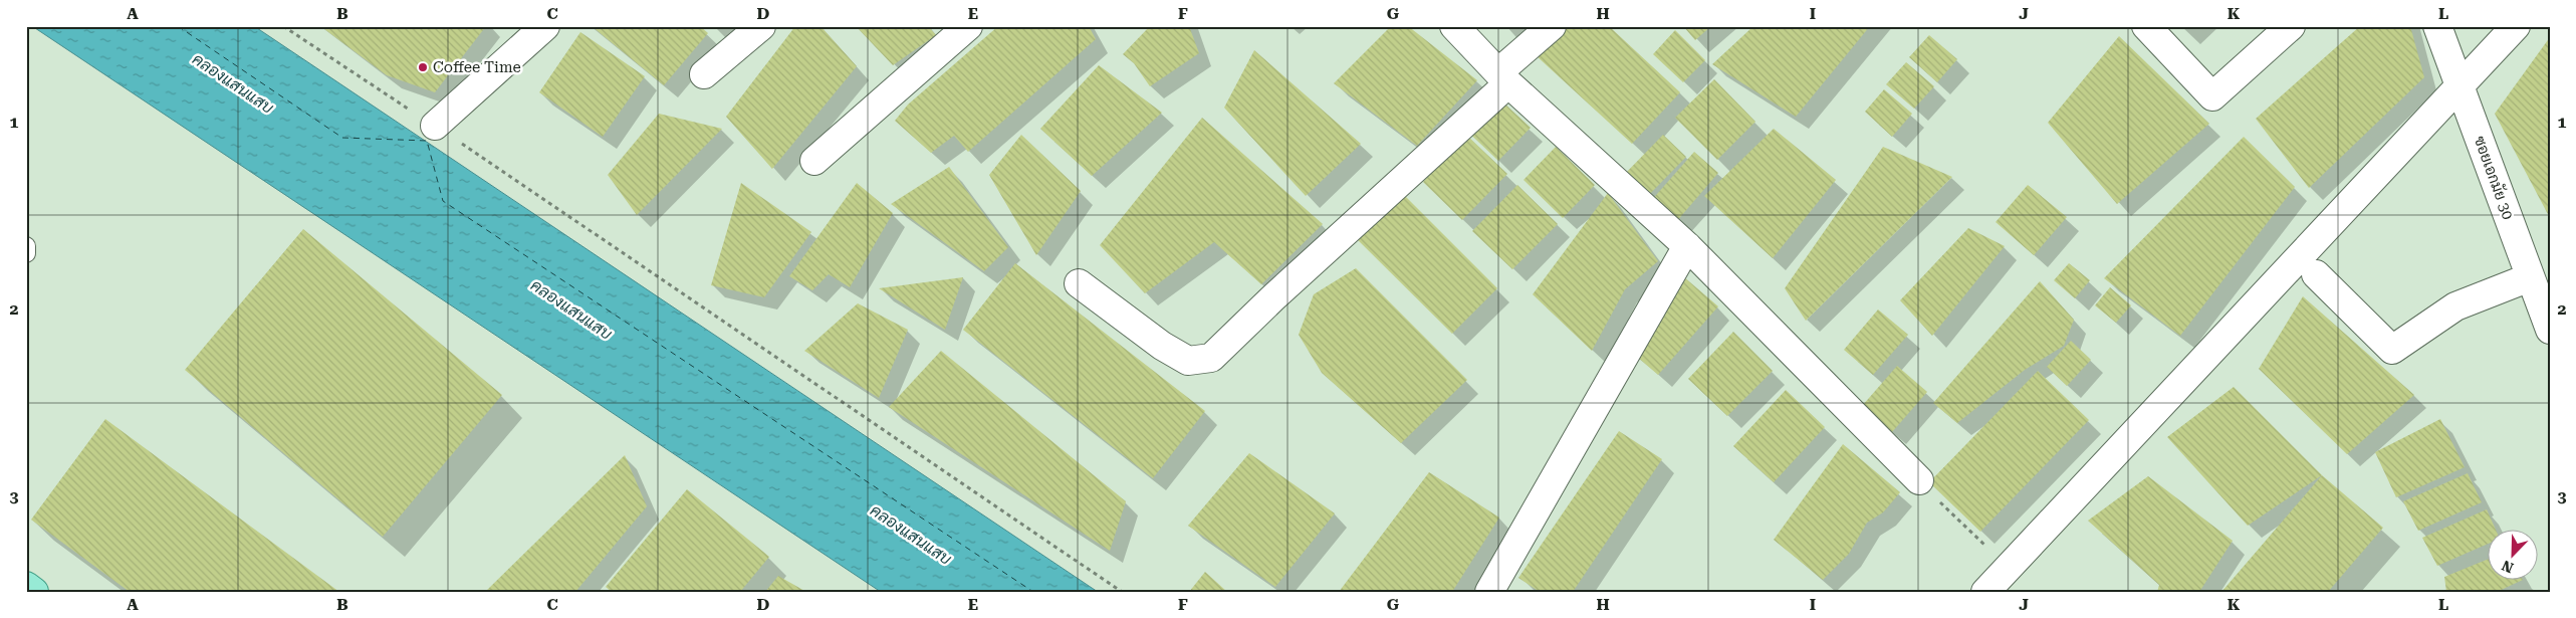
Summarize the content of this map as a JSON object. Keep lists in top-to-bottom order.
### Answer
{
  "streets": {
    "street": ["ซอยเอกมัย 30"]
  },
  "water": ["คลองแสนแสบ"],
  "places": ["Coffee Time"],
  "north": "bottom left",
  "grid": {
    "columns": [
      "A",
      "B",
      "C",
      "D",
      "E",
      "F",
      "G",
      "H",
      "I",
      "J",
      "K",
      "L"
    ],
    "rows": ["1", "2", "3"]
  }
}
